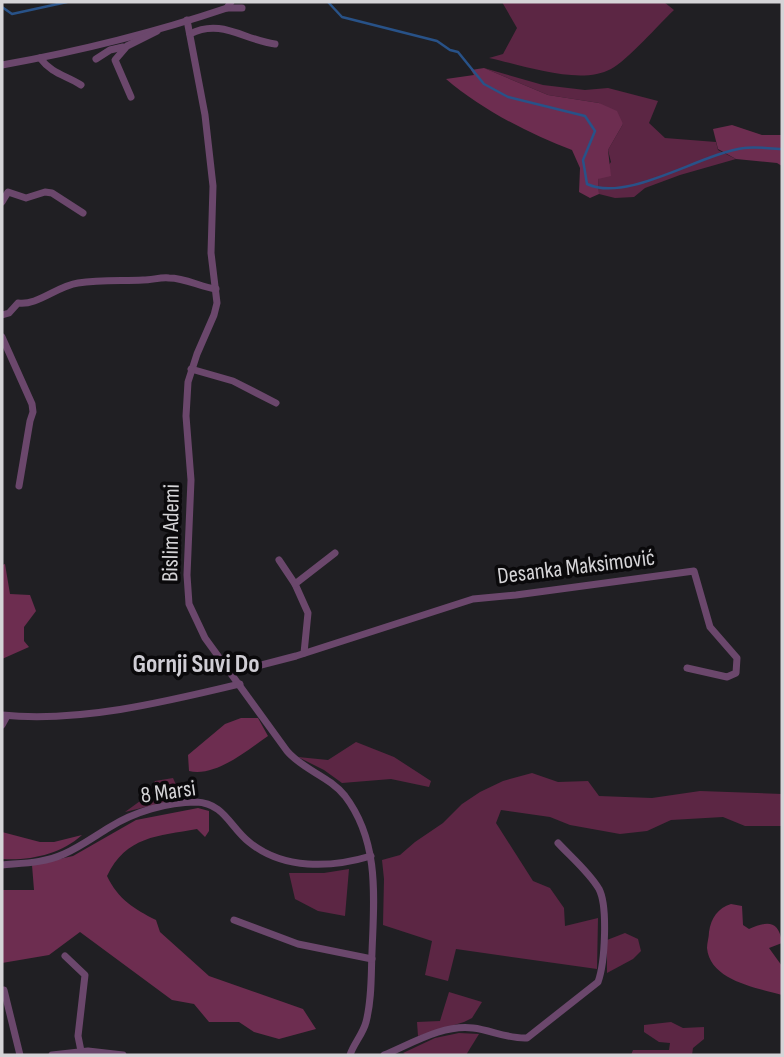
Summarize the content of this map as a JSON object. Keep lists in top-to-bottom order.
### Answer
{
  "streets": {
    "street": ["Bislim Ademi", "Desanka Maksimović", "8 Marsi"]
  },
  "crossings": [
    ["Bislim Ademi", "Desanka Maksimović"],
    ["Bislim Ademi", "8 Marsi"]
  ],
  "districts": ["Gornji Suvi Do"]
}
